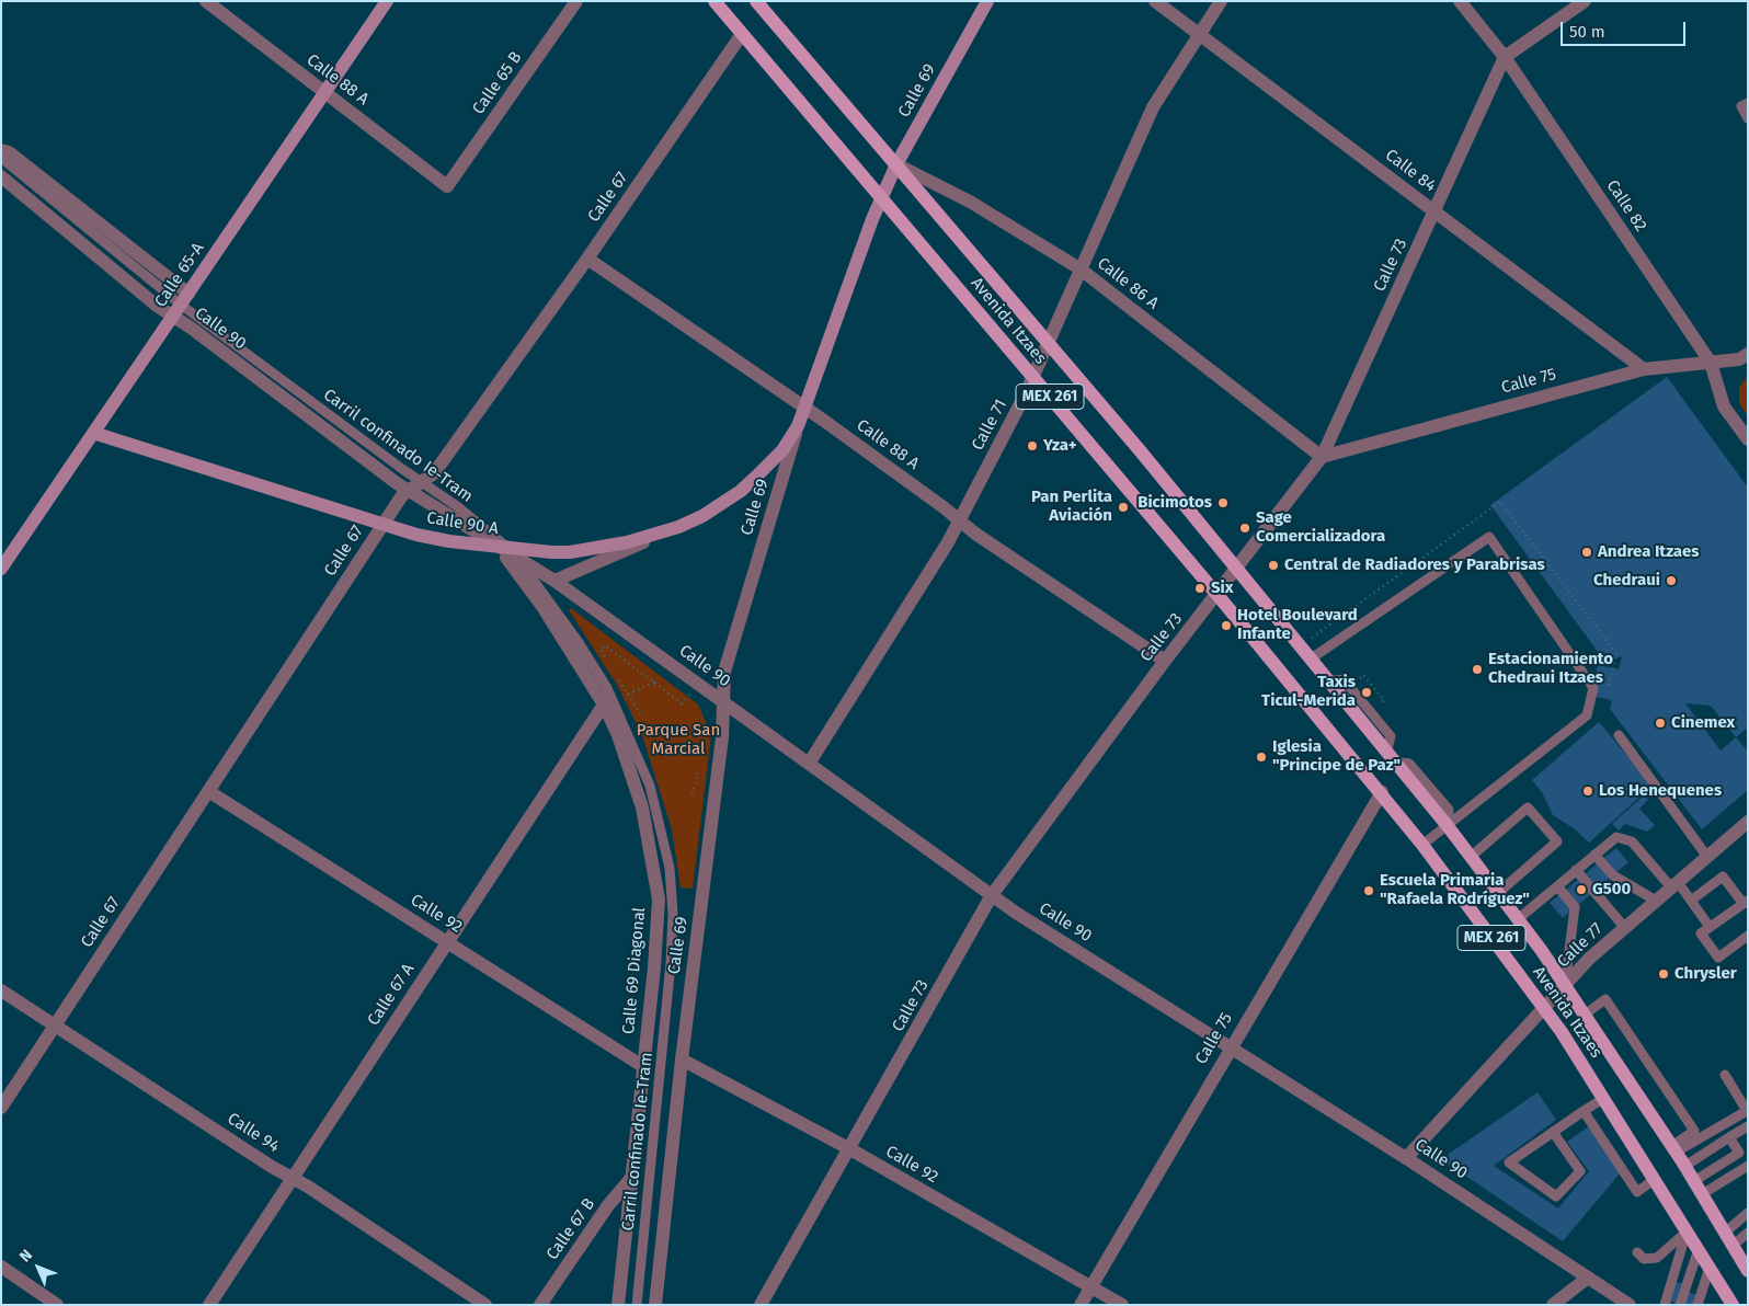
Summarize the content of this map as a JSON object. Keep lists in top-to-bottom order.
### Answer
{
  "streets": {
    "main road": [
      "Calle 69",
      "Calle 65-A",
      "Avenida Itzaes",
      "MEX 261",
      "Calle 90 A"
    ],
    "street": [
      "Calle 88 A",
      "Calle 65 B",
      "Calle 84",
      "Calle 67",
      "Calle 82",
      "Calle 73",
      "Calle 86 A",
      "Calle 90",
      "Calle 75",
      "Calle 71",
      "Calle 92",
      "Calle 77",
      "Calle 69 Diagonal",
      "Calle 67 A",
      "Calle 94",
      "Calle 67 B"
    ],
    "lane": ["Carril confinado Ie-Tram"]
  },
  "crossings": [
    ["Calle 88 A", "Calle 65 B"],
    ["Calle 88 A", "Calle 69"],
    ["Calle 88 A", "Calle 67"],
    ["Calle 88 A", "Calle 73"],
    ["Calle 88 A", "Calle 65-A"],
    ["Calle 88 A", "Calle 71"],
    ["Calle 69", "Calle 86 A"],
    ["Calle 69", "Avenida Itzaes"],
    ["Calle 69", "Calle 90"],
    ["Calle 69", "Calle 90 A"],
    ["Calle 69", "Calle 92"],
    ["Calle 84", "Calle 73"],
    ["Calle 84", "Calle 75"],
    ["Calle 84", "Calle 71"],
    ["Calle 67", "Avenida Itzaes"],
    ["Calle 67", "Calle 90"],
    ["Calle 67", "Carril confinado Ie-Tram"],
    ["Calle 67", "Calle 90 A"],
    ["Calle 67", "Calle 92"],
    ["Calle 67", "Calle 94"],
    ["Calle 82", "Calle 73"],
    ["Calle 82", "Calle 75"],
    ["Calle 73", "Calle 86 A"],
    ["Calle 73", "Avenida Itzaes"],
    ["Calle 73", "Calle 90"],
    ["Calle 73", "Calle 75"],
    ["Calle 73", "Calle 92"],
    ["Calle 65-A", "Calle 90"],
    ["Calle 65-A", "Carril confinado Ie-Tram"],
    ["Calle 65-A", "Calle 90 A"],
    ["Calle 86 A", "Avenida Itzaes"],
    ["Calle 86 A", "Calle 75"],
    ["Calle 86 A", "Calle 71"],
    ["Avenida Itzaes", "Calle 75"],
    ["Avenida Itzaes", "Calle 71"],
    ["Avenida Itzaes", "Calle 77"],
    ["Calle 90", "Calle 75"],
    ["Calle 90", "Calle 71"],
    ["Calle 90", "Carril confinado Ie-Tram"],
    ["Calle 90", "Calle 90 A"],
    ["Calle 90", "Calle 77"],
    ["Calle 90", "Calle 69 Diagonal"],
    ["Calle 75", "Calle 92"],
    ["Carril confinado Ie-Tram", "Calle 90 A"],
    ["Carril confinado Ie-Tram", "Calle 69 Diagonal"],
    ["Calle 90 A", "Calle 69 Diagonal"],
    ["Calle 92", "Calle 69 Diagonal"],
    ["Calle 92", "Calle 67 A"],
    ["Calle 69 Diagonal", "Calle 67 A"],
    ["Calle 69 Diagonal", "Calle 67 B"],
    ["Calle 67 A", "Calle 94"]
  ],
  "parks": ["Parque San Marcial"],
  "places": [
    "Yza+",
    "Bicimotos",
    "Pan Perlita Aviación",
    "Sage Comercializadora",
    "Andrea Itzaes",
    "Central de Radiadores y Parabrisas",
    "Chedraui",
    "Six",
    "Hotel Boulevard Infante",
    "Estacionamiento Chedraui Itzaes",
    "Taxis Ticul-Merida",
    "Cinemex",
    "Iglesia \"Principe de Paz\"",
    "Los Henequenes",
    "G500",
    "Escuela Primaria \"Rafaela Rodríguez\"",
    "Chrysler"
  ],
  "scale_bar": "50 m",
  "north": "top left"
}
